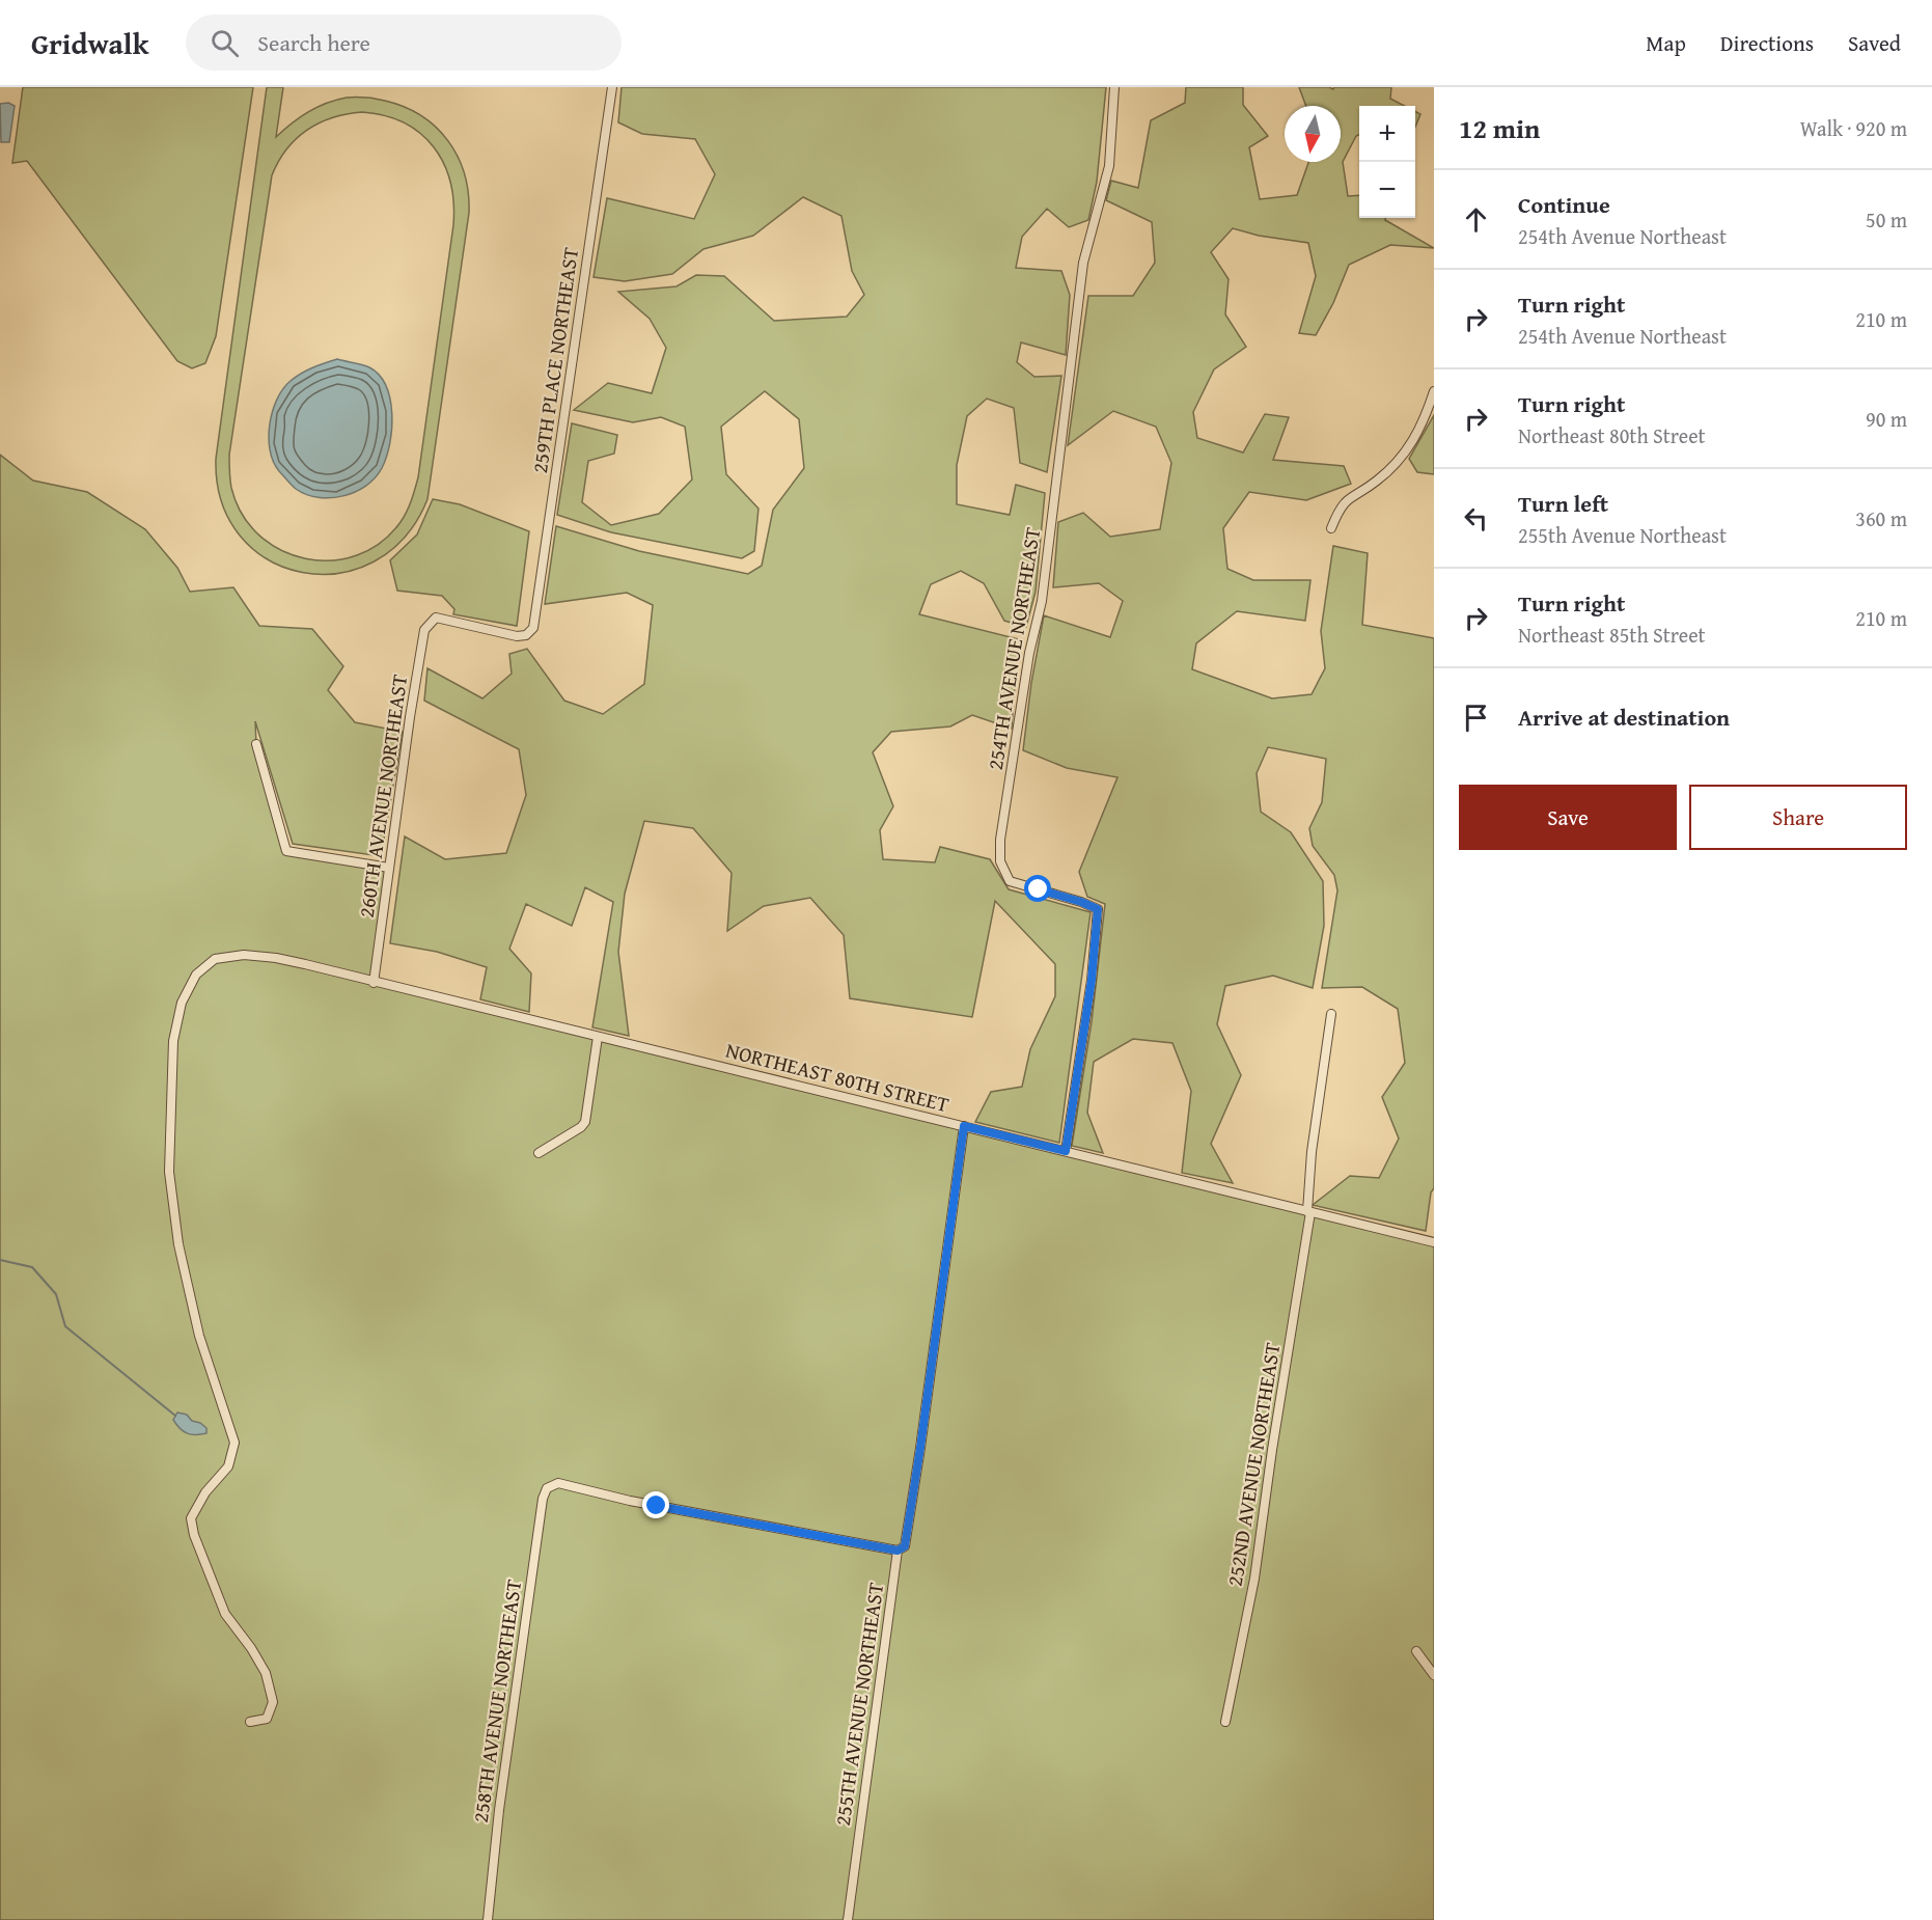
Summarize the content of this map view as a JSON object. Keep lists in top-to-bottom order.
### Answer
{
  "streets": {
    "street": [
      "259TH PLACE NORTHEAST",
      "254TH AVENUE NORTHEAST",
      "260TH AVENUE NORTHEAST",
      "NORTHEAST 80TH STREET",
      "252ND AVENUE NORTHEAST",
      "258TH AVENUE NORTHEAST",
      "255TH AVENUE NORTHEAST"
    ]
  },
  "crossings": [
    ["259TH PLACE NORTHEAST", "260TH AVENUE NORTHEAST"],
    ["254TH AVENUE NORTHEAST", "NORTHEAST 80TH STREET"],
    ["260TH AVENUE NORTHEAST", "NORTHEAST 80TH STREET"],
    ["NORTHEAST 80TH STREET", "252ND AVENUE NORTHEAST"],
    ["NORTHEAST 80TH STREET", "255TH AVENUE NORTHEAST"],
    ["258TH AVENUE NORTHEAST", "255TH AVENUE NORTHEAST"]
  ],
  "north": "bottom",
  "page": {
    "header": "Gridwalk",
    "search": "Search here",
    "nav": ["Map", "Directions", "Saved"],
    "heading": ["12 min", "Walk · 920 m"],
    "map_buttons": ["+", "−"],
    "list": [
      ["Continue", "254th Avenue Northeast", "50 m"],
      ["Turn right", "254th Avenue Northeast", "210 m"],
      ["Turn right", "Northeast 80th Street", "90 m"],
      ["Turn left", "255th Avenue Northeast", "360 m"],
      ["Turn right", "Northeast 85th Street", "210 m"],
      "Arrive at destination"
    ],
    "buttons": ["Save", "Share"]
  }
}
